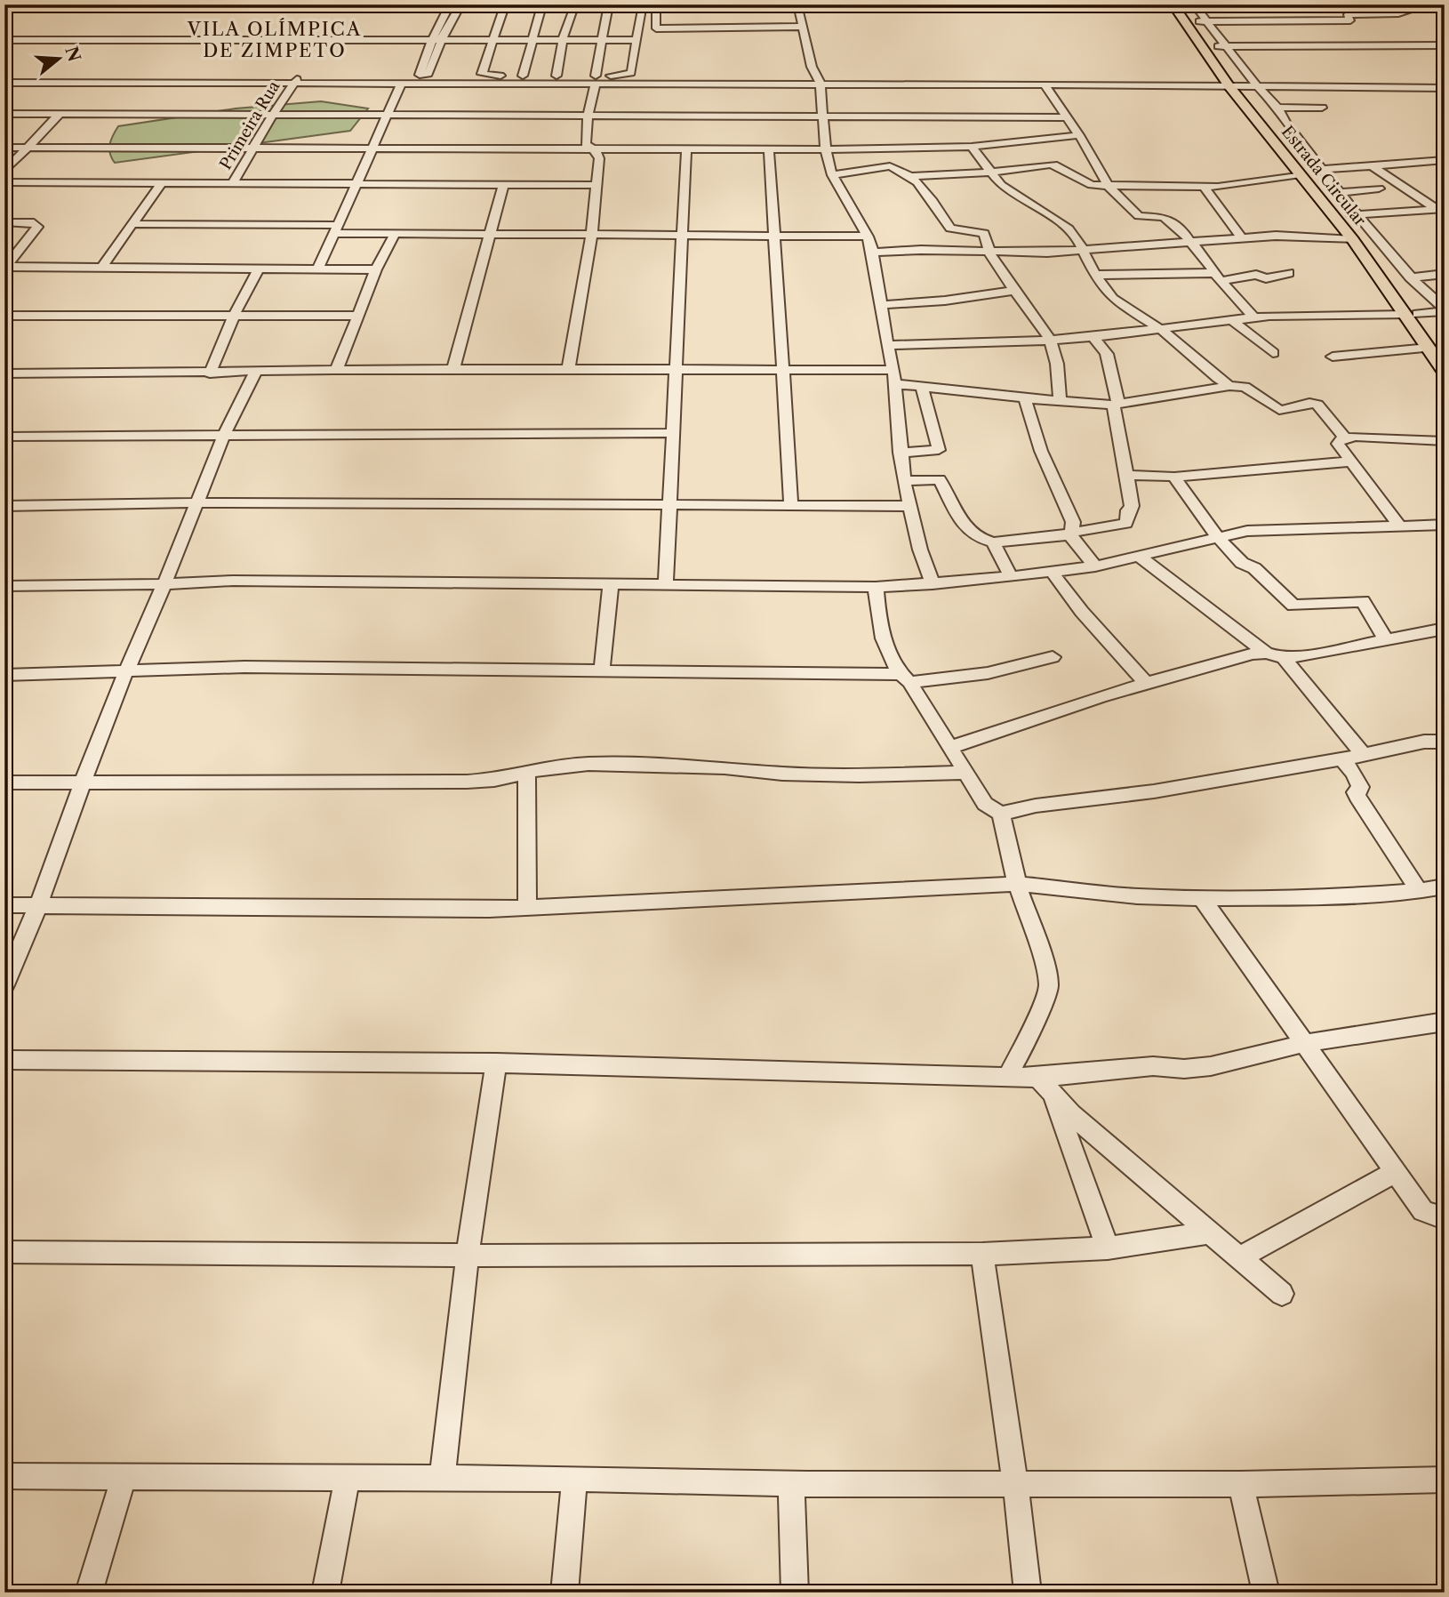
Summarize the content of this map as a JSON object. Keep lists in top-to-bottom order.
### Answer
{
  "streets": {
    "main road": ["Estrada Circular"],
    "street": ["Primeira Rua"]
  },
  "districts": ["VILA OLÍMPICA DE ZIMPETO"],
  "north": "right"
}
